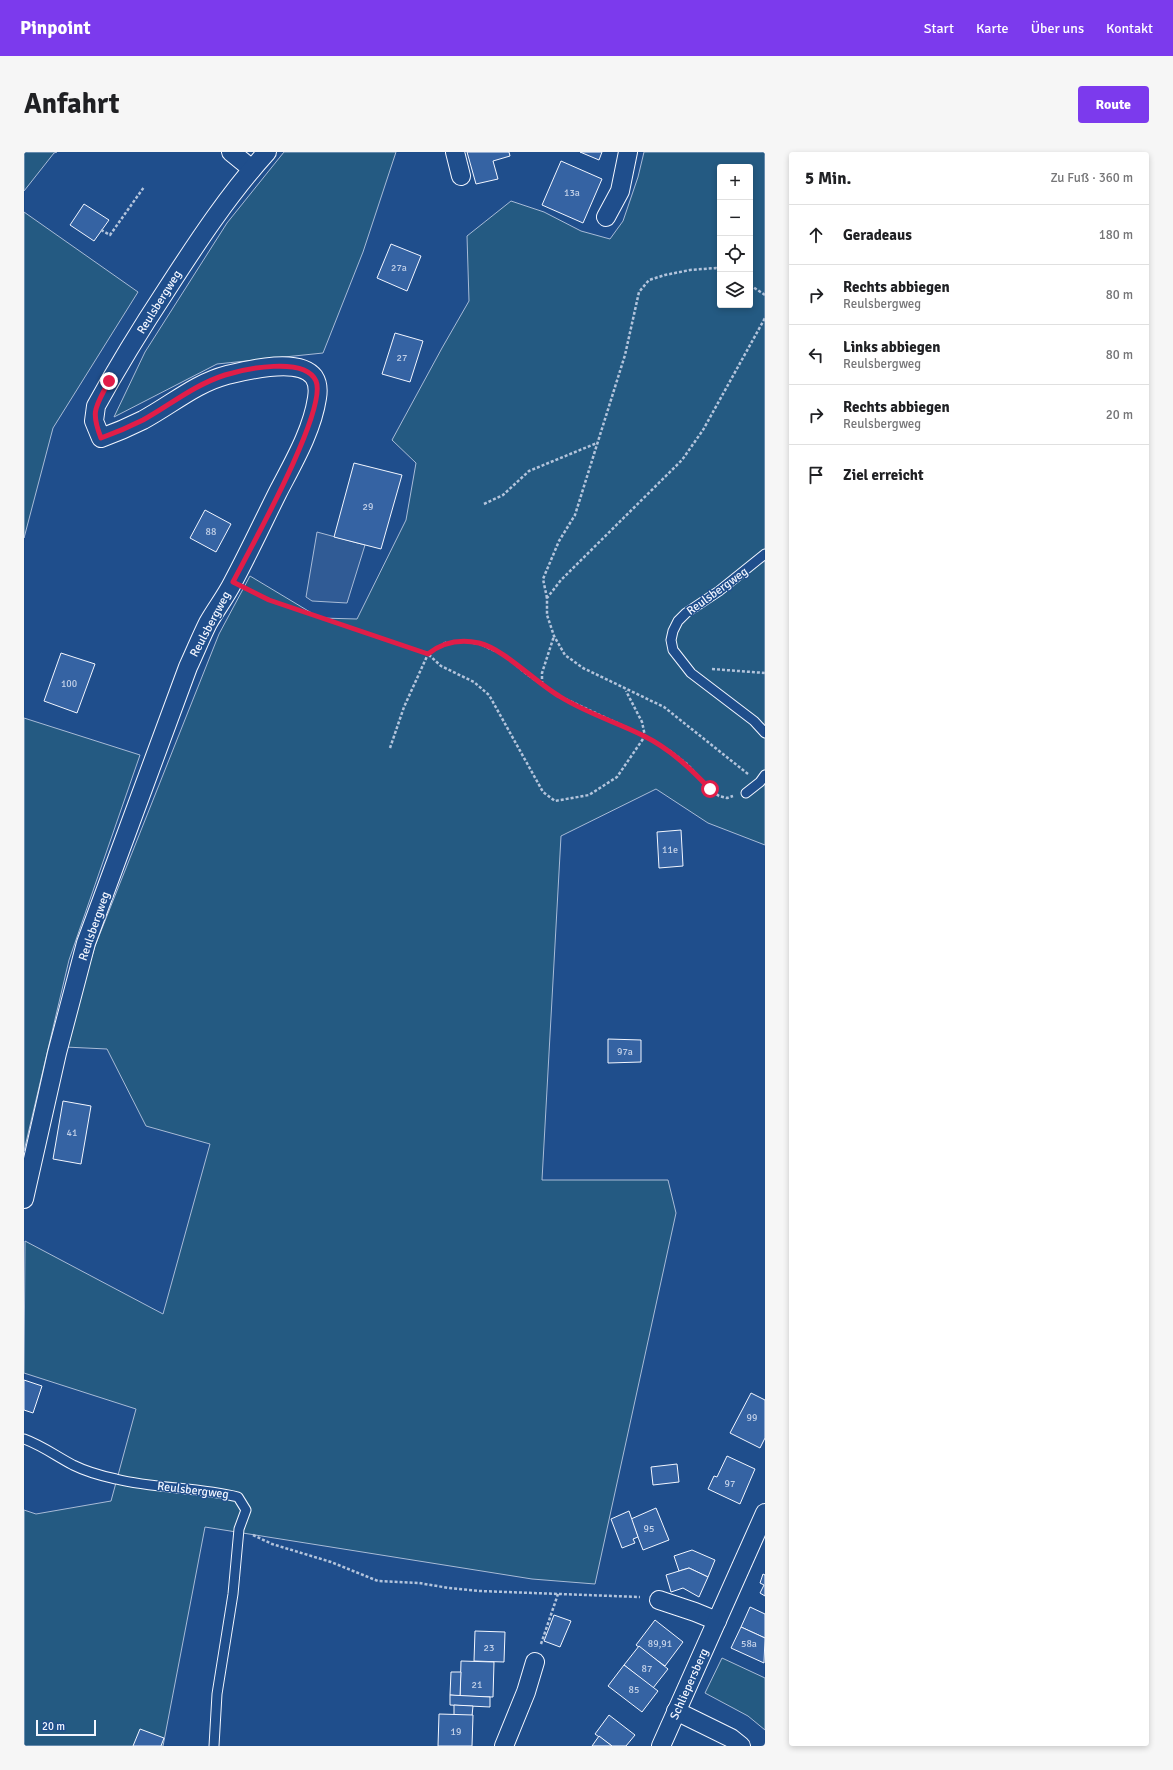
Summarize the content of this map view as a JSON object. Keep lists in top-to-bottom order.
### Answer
{
  "streets": {
    "street": ["Reulsbergweg", "Schliepersberg"]
  },
  "house_numbers": [
    "13a",
    "27a",
    "27",
    "29",
    "88",
    "100",
    "11e",
    "97a",
    "41",
    "99",
    "97",
    "95",
    "89,91",
    "58a",
    "23",
    "87",
    "21",
    "85",
    "19"
  ],
  "scale_bar": "20 m",
  "page": {
    "header": "Pinpoint",
    "nav": [
      "Start",
      "Karte",
      "Über uns",
      "Kontakt"
    ],
    "buttons": "Route",
    "title": "Anfahrt",
    "heading": ["5 Min.", "Zu Fuß · 360 m"],
    "map_buttons": ["+", "−"],
    "list": [
      ["Geradeaus", "180 m"],
      ["Rechts abbiegen", "Reulsbergweg", "80 m"],
      ["Links abbiegen", "Reulsbergweg", "80 m"],
      ["Rechts abbiegen", "Reulsbergweg", "20 m"],
      "Ziel erreicht"
    ],
    "scale": "20 m"
  }
}
